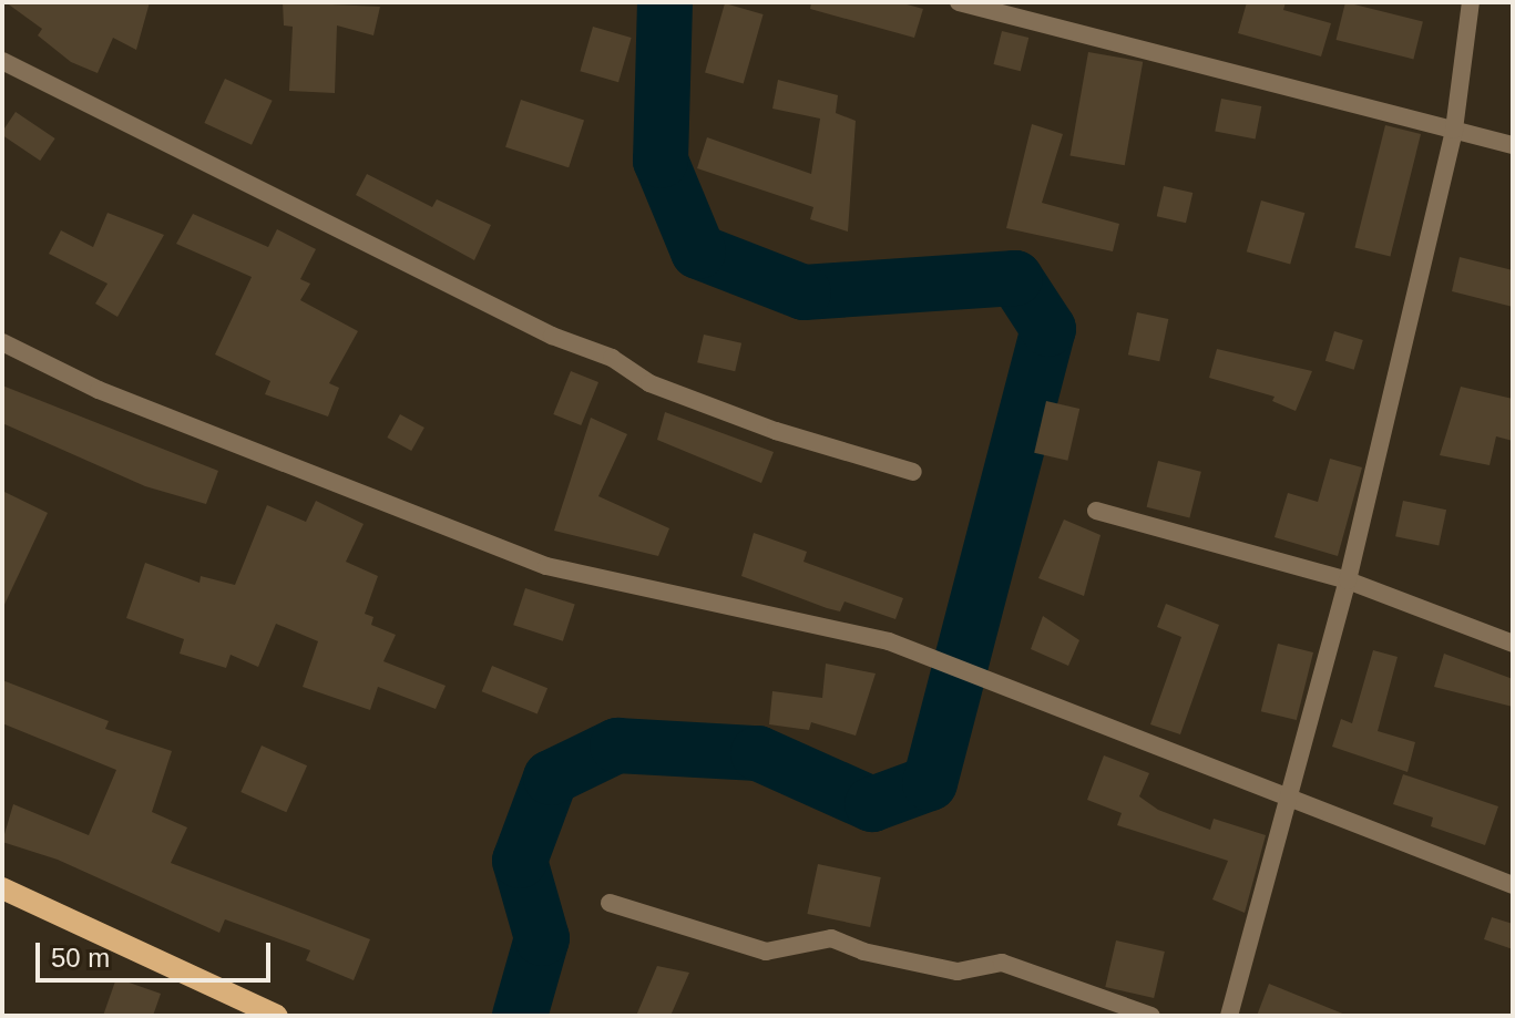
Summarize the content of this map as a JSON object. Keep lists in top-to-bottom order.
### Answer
{
  "scale_bar": "50 m"
}
